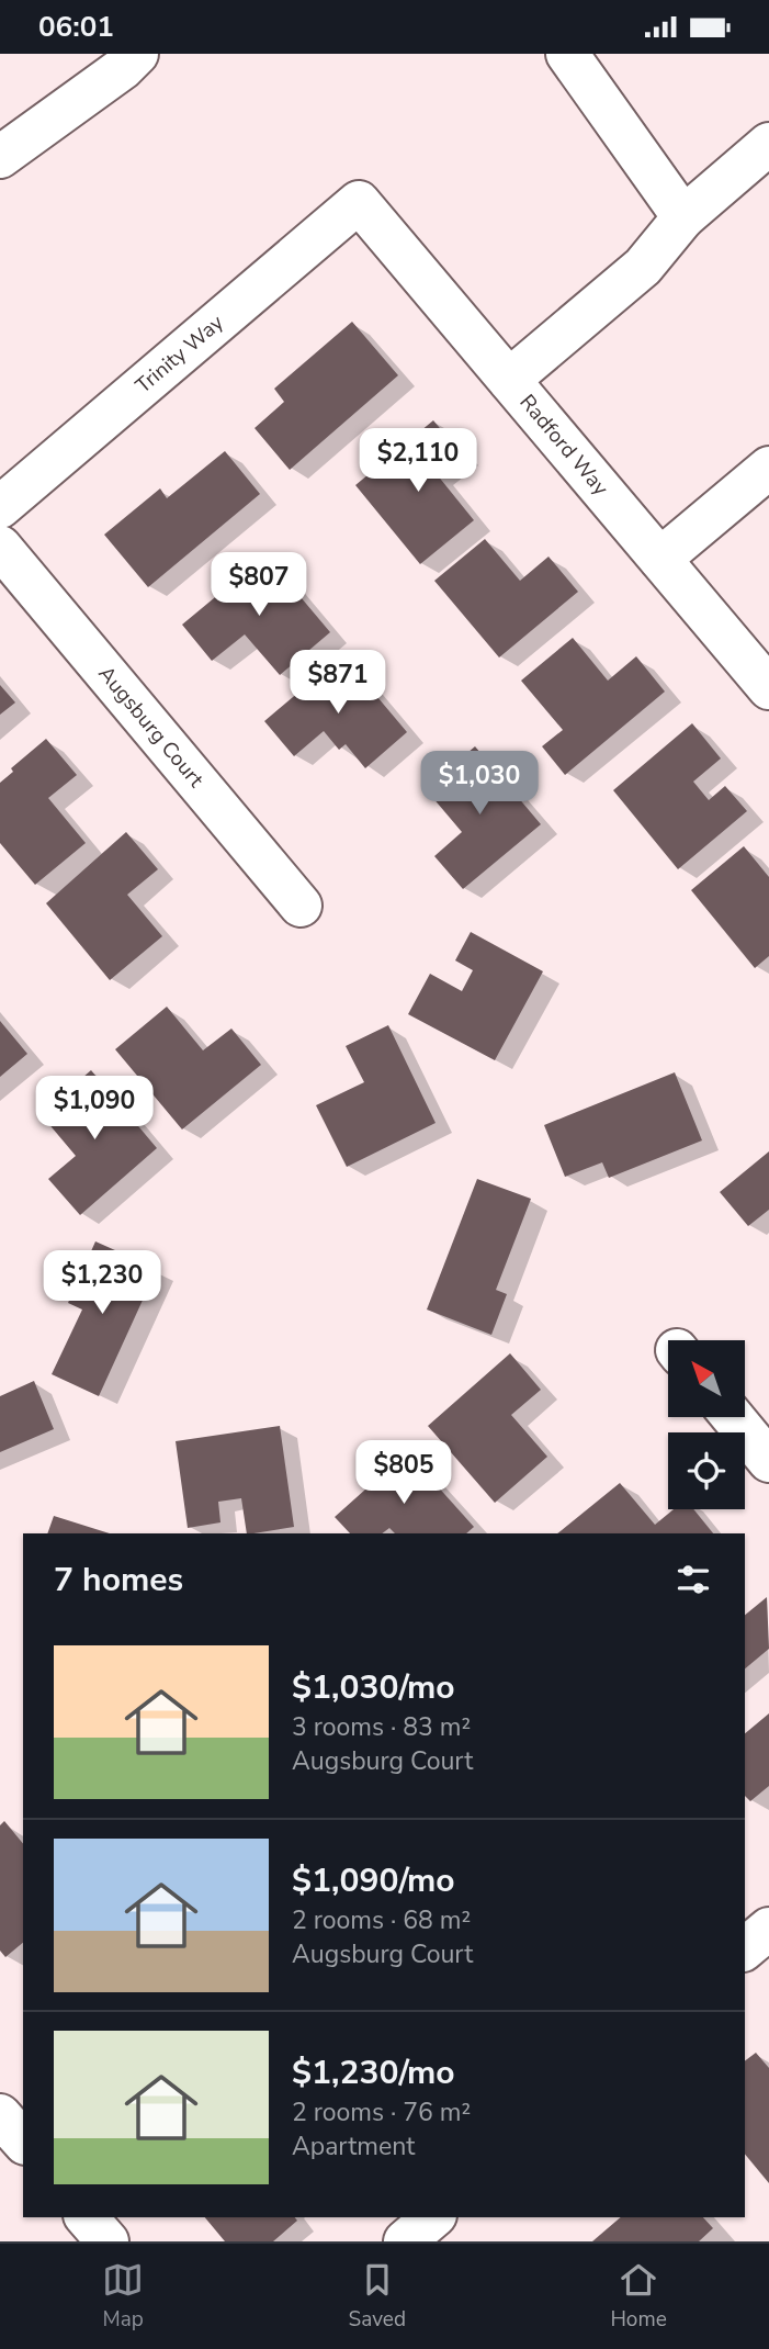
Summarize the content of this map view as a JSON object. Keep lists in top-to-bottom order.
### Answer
{
  "streets": {
    "street": ["Trinity Way", "Radford Way", "Augsburg Court"]
  },
  "crossings": [
    ["Trinity Way", "Radford Way"]
  ],
  "north": "top left",
  "page": {
    "status": "06:01",
    "price": [
      "$2,110",
      "$807",
      "$871",
      "$1,030",
      "$1,090",
      "$1,230",
      "$805"
    ],
    "heading": "7 homes",
    "list": [
      {
        "name": "$1,030/mo",
        "note": "3 rooms · 83 m² · Augsburg Court"
      },
      {
        "name": "$1,090/mo",
        "note": "2 rooms · 68 m² · Augsburg Court"
      },
      {
        "name": "$1,230/mo",
        "note": "2 rooms · 76 m² · Apartment"
      }
    ],
    "tabs": ["Map", "Saved", "Home"]
  }
}
